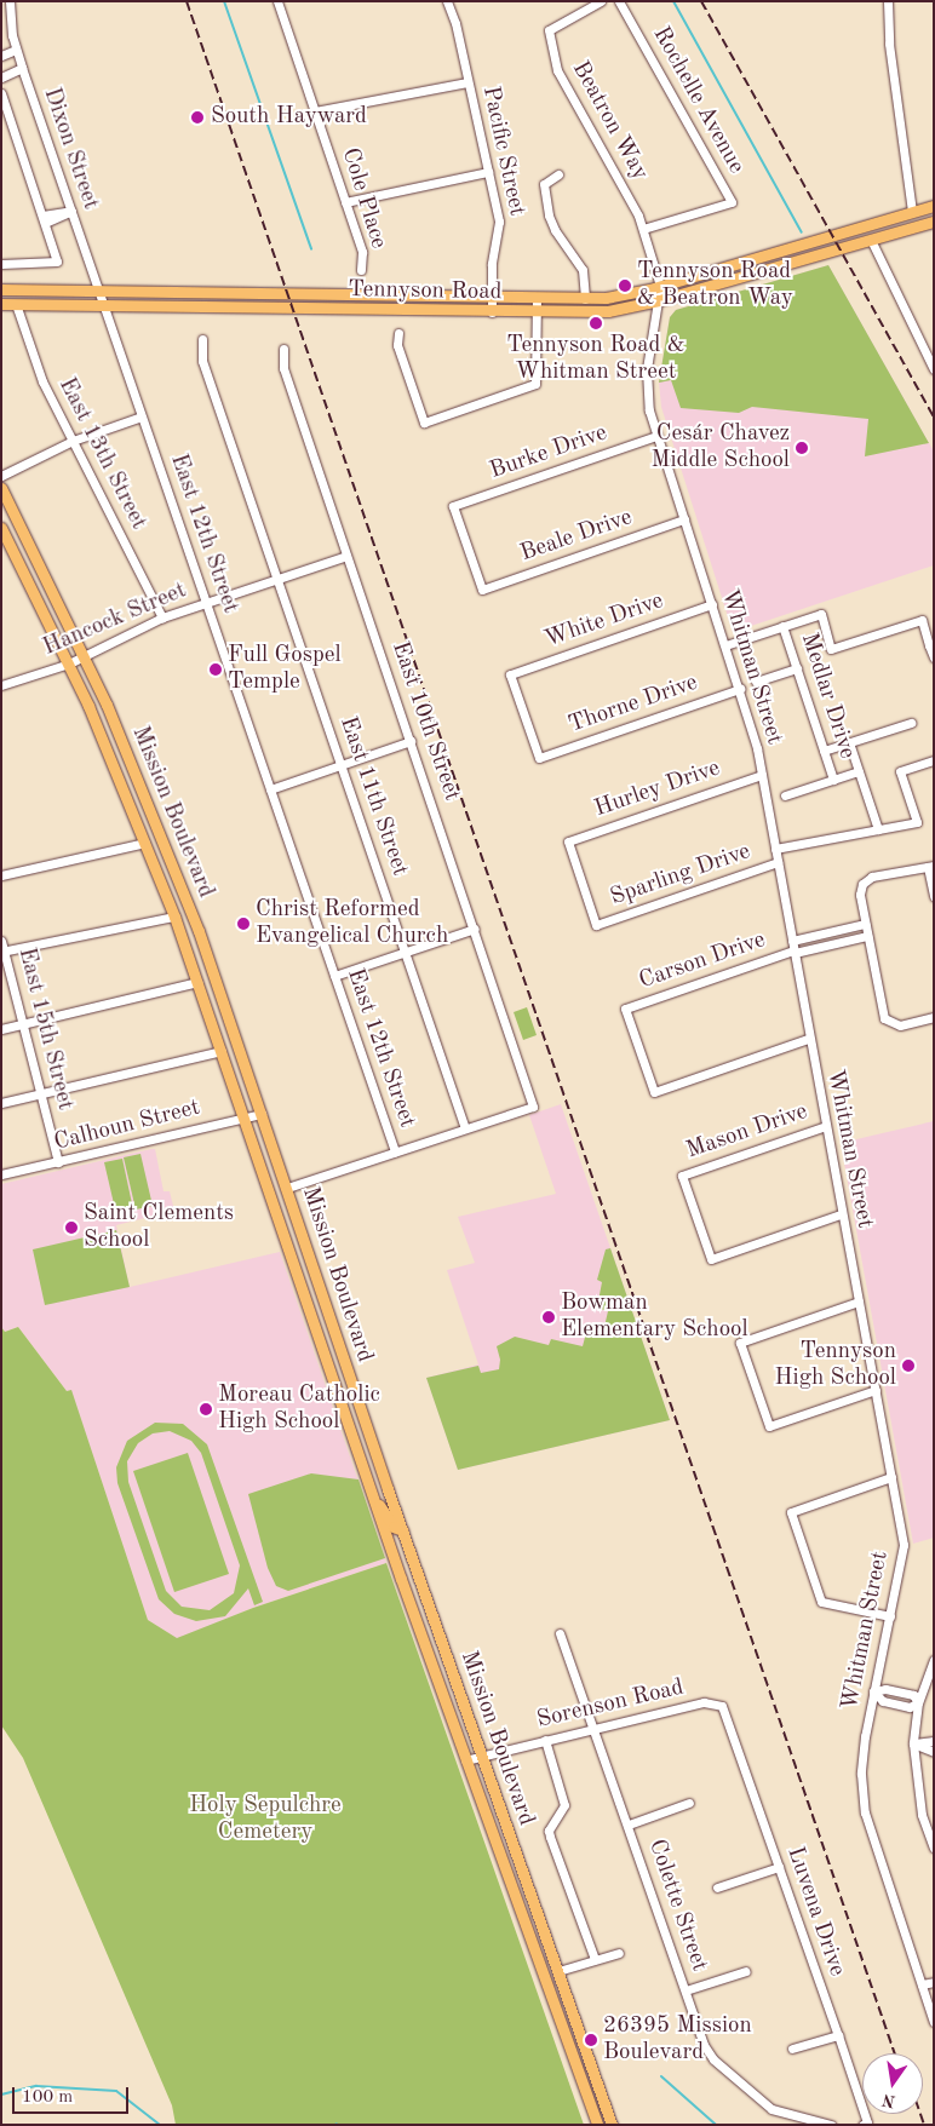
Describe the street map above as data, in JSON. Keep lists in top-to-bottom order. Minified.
{"streets":{"main road":["Tennyson Road","Mission Boulevard"],"street":["Rochelle Avenue","Beatron Way","Dixon Street","Pacific Street","Cole Place","Burke Drive","East 13th Street","East 12th Street","Beale Drive","Hancock Street","White Drive","Whitman Street","Medlar Drive","Thorne Drive","East 10th Street","Hurley Drive","East 11th Street","Sparling Drive","Carson Drive","East 15th Street","Calhoun Street","Mason Drive","Sorenson Road","Colette Street","Luvena Drive"]},"crossings":[["Rochelle Avenue","Beatron Way"],["Beatron Way","Tennyson Road"],["Beatron Way","Whitman Street"],["Dixon Street","Tennyson Road"],["Dixon Street","East 12th Street"],["Pacific Street","Tennyson Road"],["Tennyson Road","East 13th Street"],["Tennyson Road","East 12th Street"],["Tennyson Road","Whitman Street"],["Burke Drive","Beale Drive"],["Burke Drive","Whitman Street"],["East 13th Street","Hancock Street"],["East 12th Street","Hancock Street"],["Beale Drive","Whitman Street"],["Hancock Street","East 10th Street"],["Hancock Street","East 11th Street"],["Hancock Street","Mission Boulevard"],["White Drive","Whitman Street"],["White Drive","Thorne Drive"],["Whitman Street","Thorne Drive"],["Whitman Street","Hurley Drive"],["Whitman Street","Sparling Drive"],["Whitman Street","Carson Drive"],["Whitman Street","Mason Drive"],["East 10th Street","East 11th Street"],["Hurley Drive","Sparling Drive"],["Mission Boulevard","Calhoun Street"],["Mission Boulevard","Sorenson Road"],["East 15th Street","Calhoun Street"],["Sorenson Road","Colette Street"],["Sorenson Road","Luvena Drive"]],"parks":["Holy Sepulchre Cemetery"],"places":["South Hayward","Tennyson Road & Beatron Way","Tennyson Road & Whitman Street","Cesár Chavez Middle School","Full Gospel Temple","Christ Reformed Evangelical Church","Saint Clements School","Bowman Elementary School","Tennyson High School","Moreau Catholic High School","26395 Mission Boulevard"],"scale_bar":"100 m","north":"bottom"}
